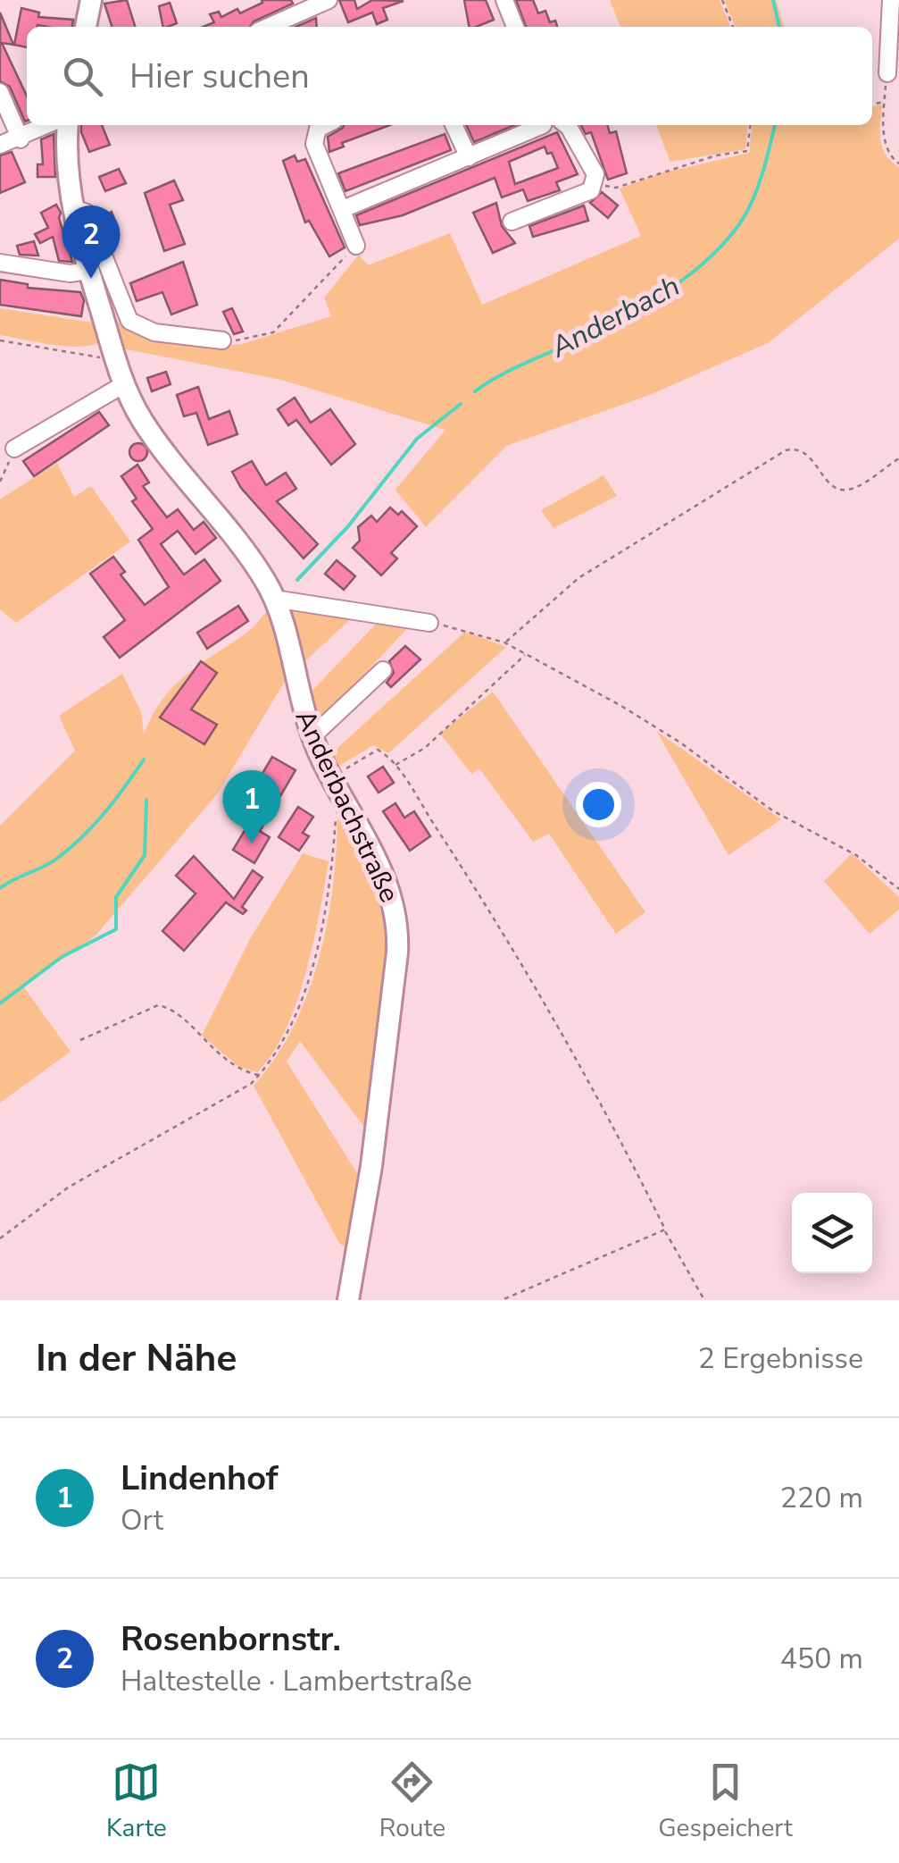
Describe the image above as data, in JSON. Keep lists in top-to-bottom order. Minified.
{"streets":{"main road":["Anderbachstraße"]},"water":["Anderbach"],"page":{"search":"Hier suchen","pins":["2","1"],"heading":["In der Nähe","2 Ergebnisse"],"list":[{"mark":"1","name":"Lindenhof","note":"Ort","value":"220 m"},{"mark":"2","name":"Rosenbornstr.","note":"Haltestelle · Lambertstraße","value":"450 m"}],"nav":["Karte","Route","Gespeichert"]}}
